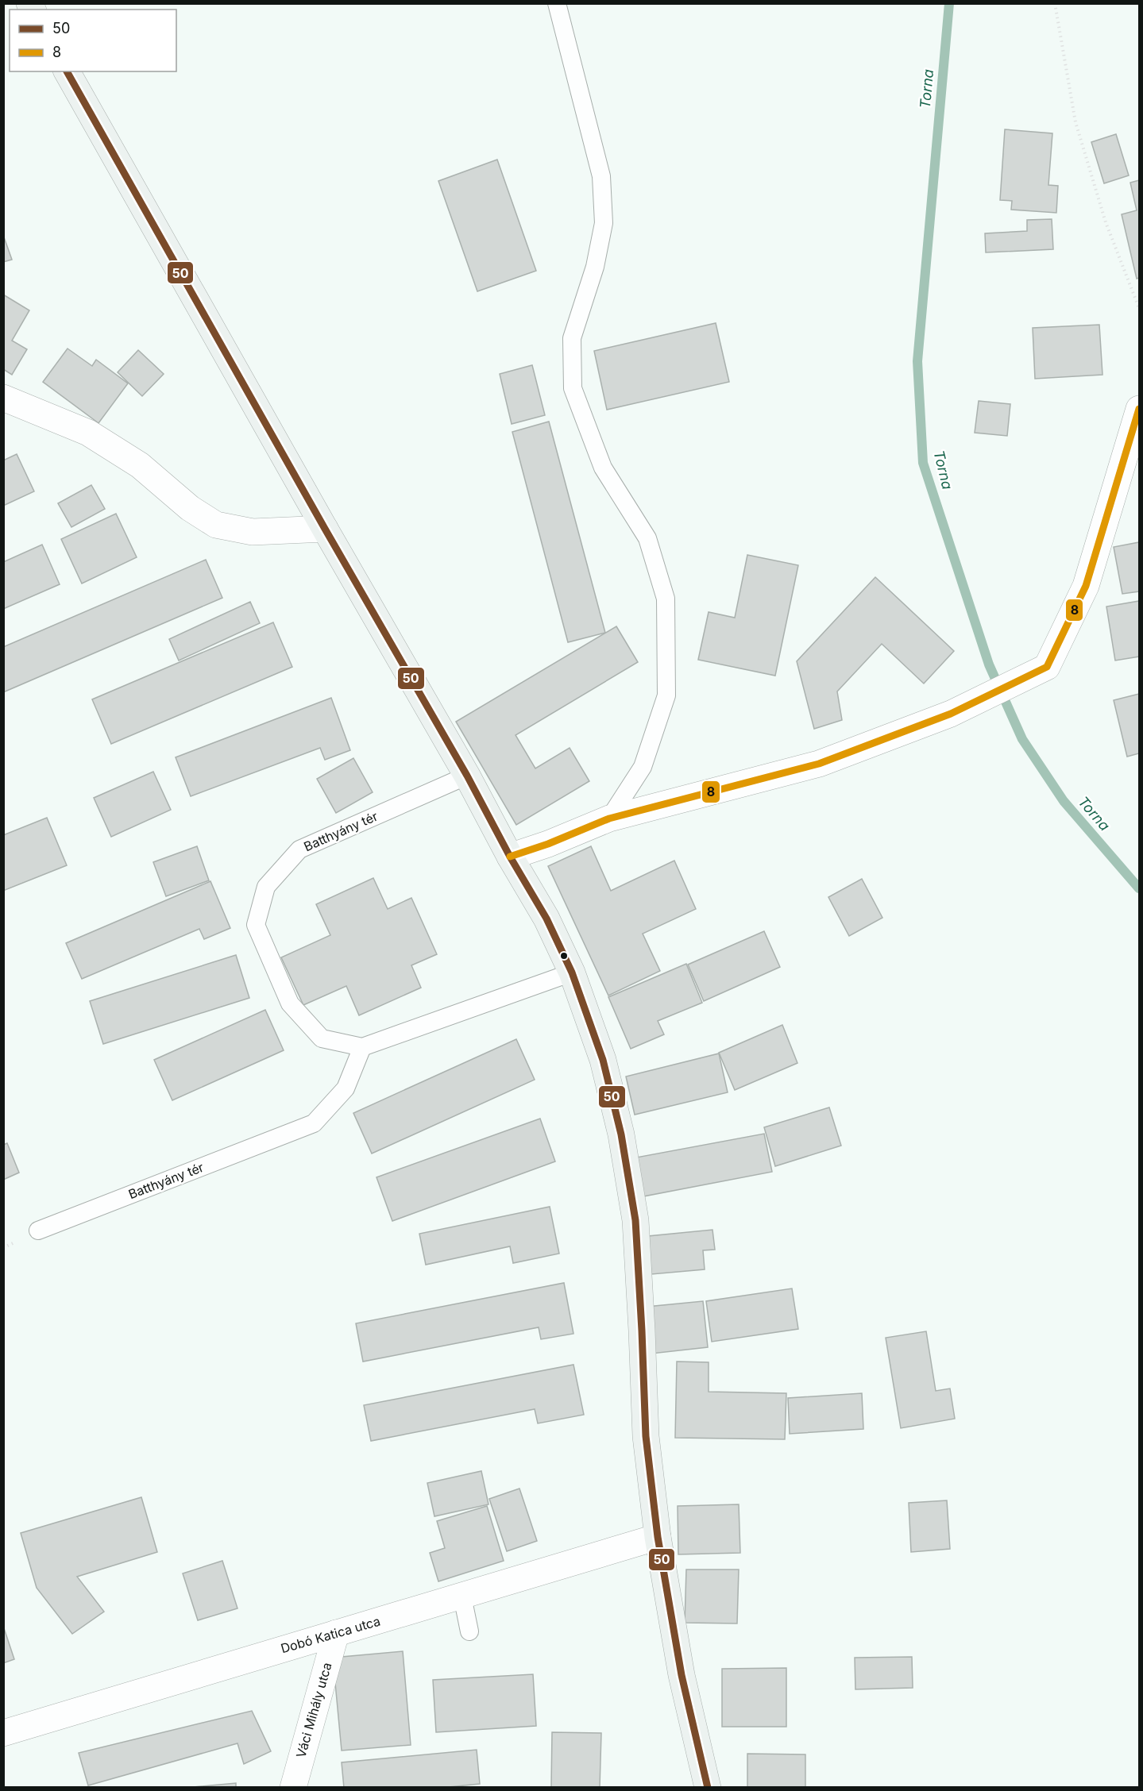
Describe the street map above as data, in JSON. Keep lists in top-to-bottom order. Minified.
{"streets":{"street":["Dobó Katica utca","Váci Mihály utca"],"lane":["Batthyány tér"]},"crossings":[["Dobó Katica utca","Váci Mihály utca"]],"water":["Torna"],"lines":["transit line 50","transit line 8"],"legend":["50","8"]}
